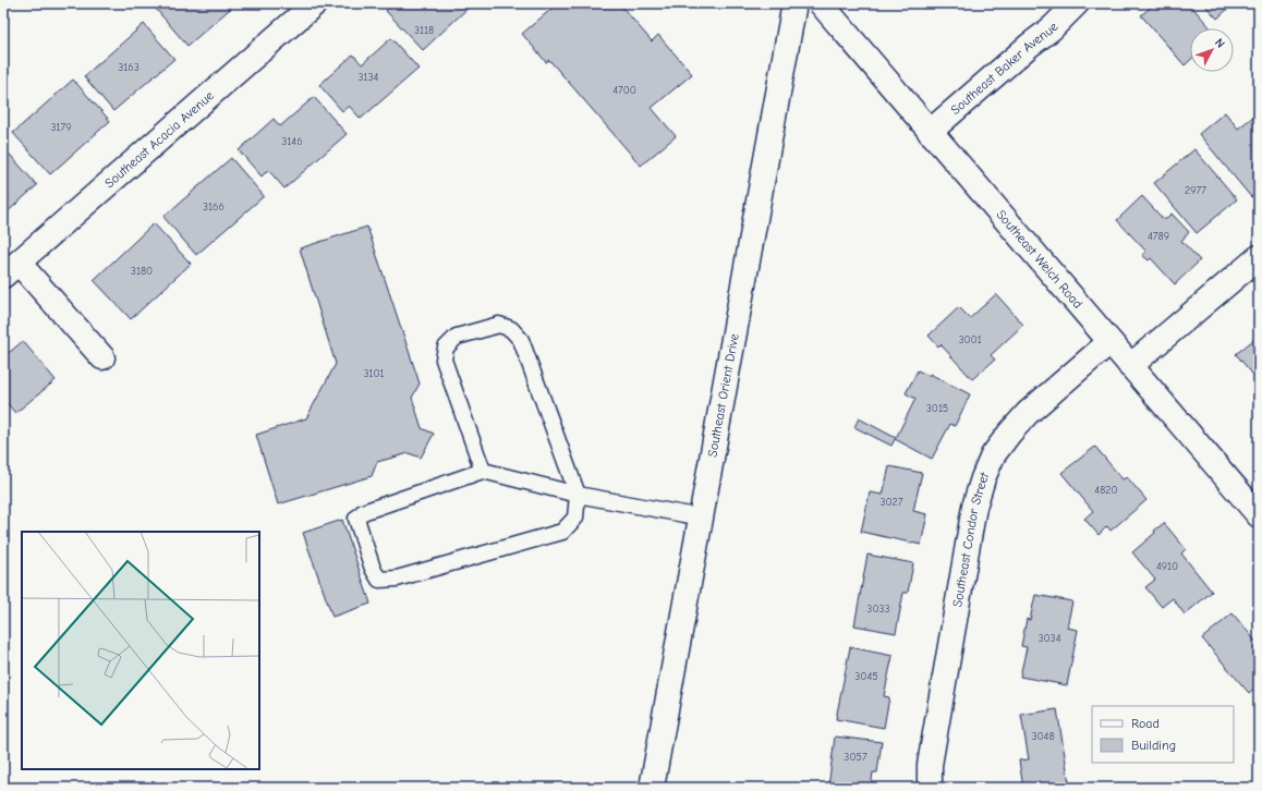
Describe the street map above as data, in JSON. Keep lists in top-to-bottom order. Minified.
{"streets":{"street":["Southeast Baker Avenue","Southeast Acacia Avenue","Southeast Welch Road","Southeast Orient Drive","Southeast Condor Street"]},"crossings":[["Southeast Baker Avenue","Southeast Welch Road"],["Southeast Welch Road","Southeast Condor Street"]],"house_numbers":["3118","3163","3134","4700","3179","3146","2977","3166","4789","3180","3001","3101","3015","4820","3027","4910","3033","3034","3045","3048","3057"],"legend":["Road","Building"],"north":"top right"}
